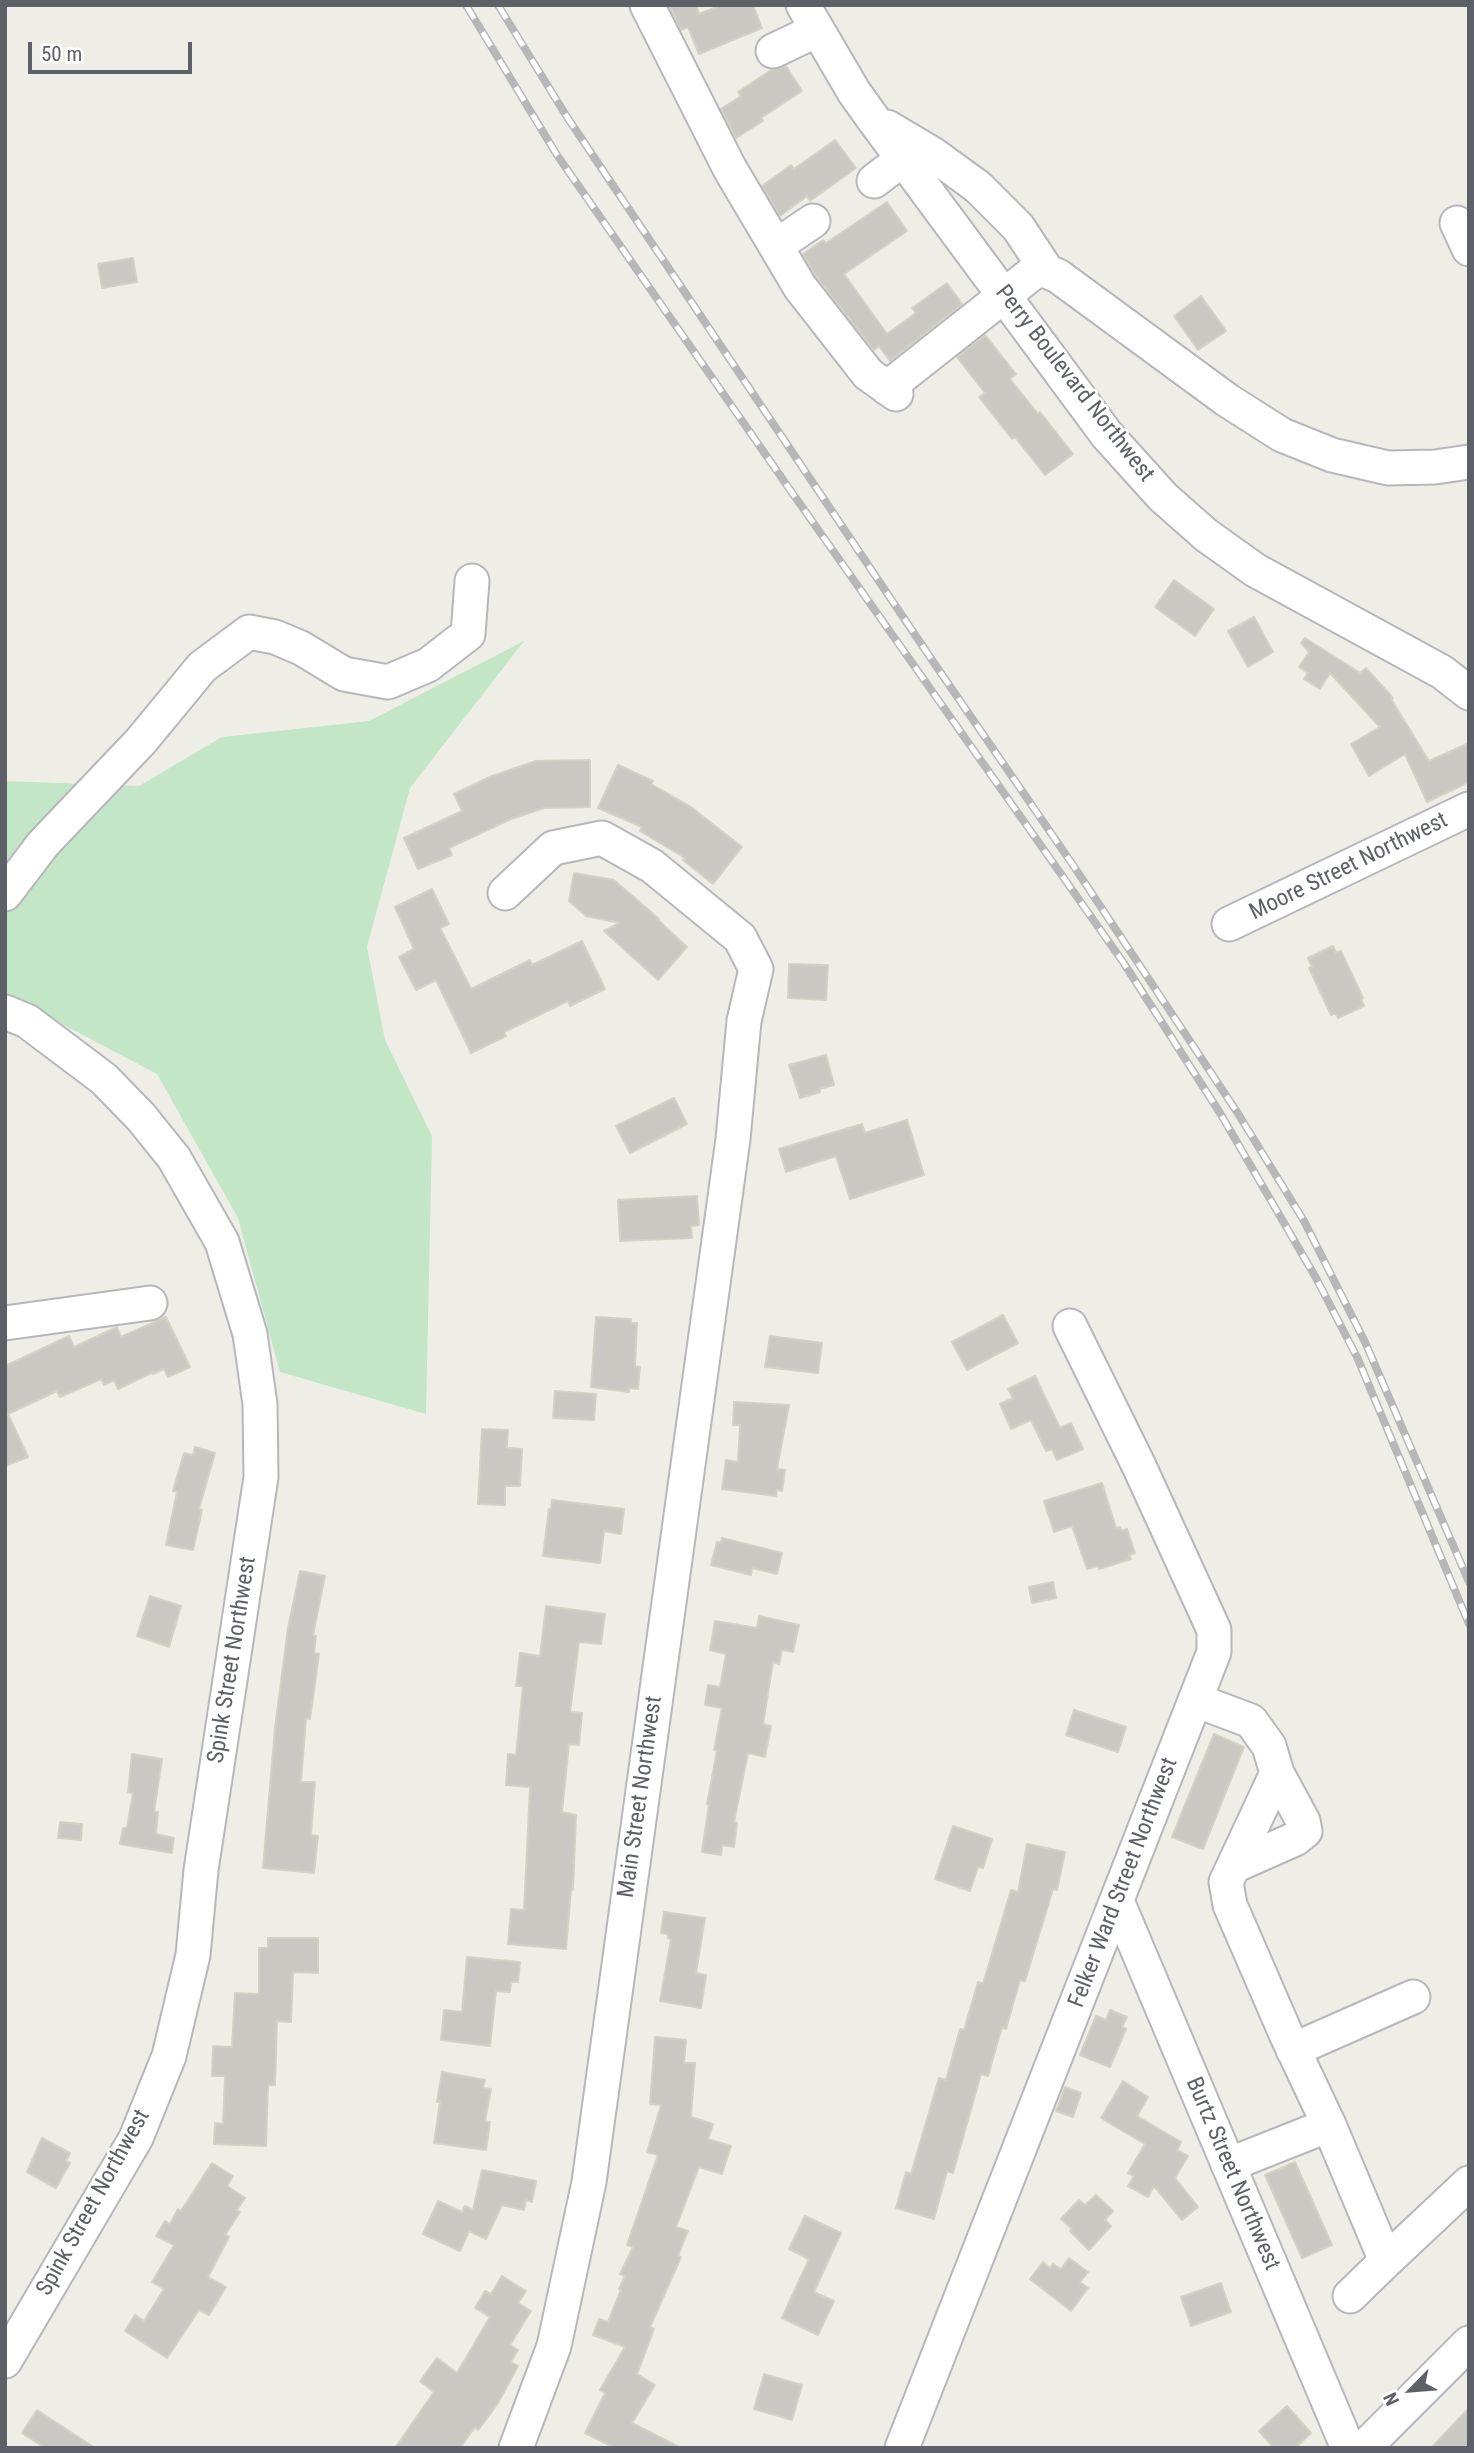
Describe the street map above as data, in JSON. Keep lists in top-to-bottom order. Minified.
{"streets":{"street":["Perry Boulevard Northwest","Moore Street Northwest","Spink Street Northwest","Main Street Northwest","Felker Ward Street Northwest","Burtz Street Northwest"]},"crossings":[["Felker Ward Street Northwest","Burtz Street Northwest"]],"scale_bar":"50 m","north":"bottom left"}
